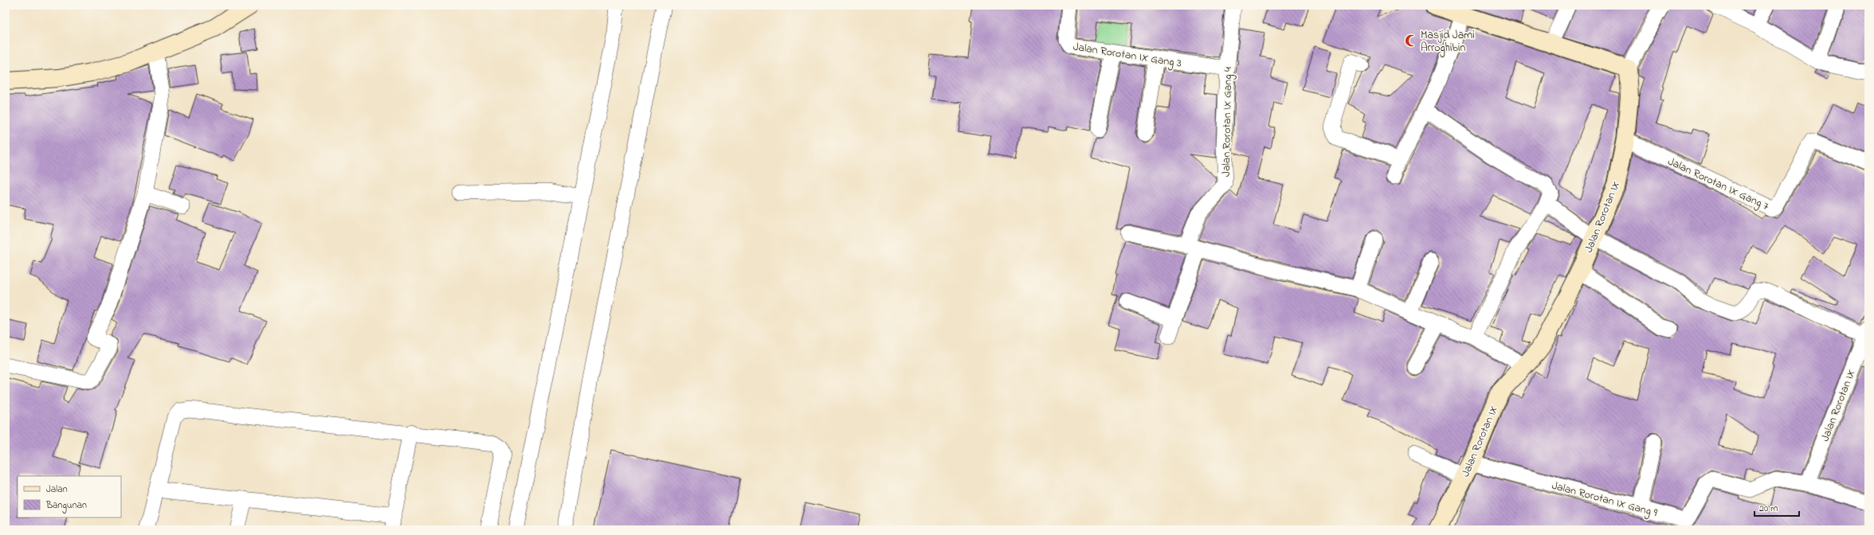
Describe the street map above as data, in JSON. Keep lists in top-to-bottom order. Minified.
{"streets":{"street":["Jalan Rorotan IX Gang 3","Jalan Rorotan IX Gang 4","Jalan Rorotan IX Gang 7","Jalan Rorotan IX","Jalan Rorotan IX Gang 9"]},"crossings":[["Jalan Rorotan IX Gang 3","Jalan Rorotan IX Gang 4"],["Jalan Rorotan IX Gang 7","Jalan Rorotan IX"],["Jalan Rorotan IX","Jalan Rorotan IX Gang 9"]],"places":{"mosque":["Masjid Jami Arroghibin"]},"legend":["Jalan","Bangunan"],"scale_bar":"20 m"}
